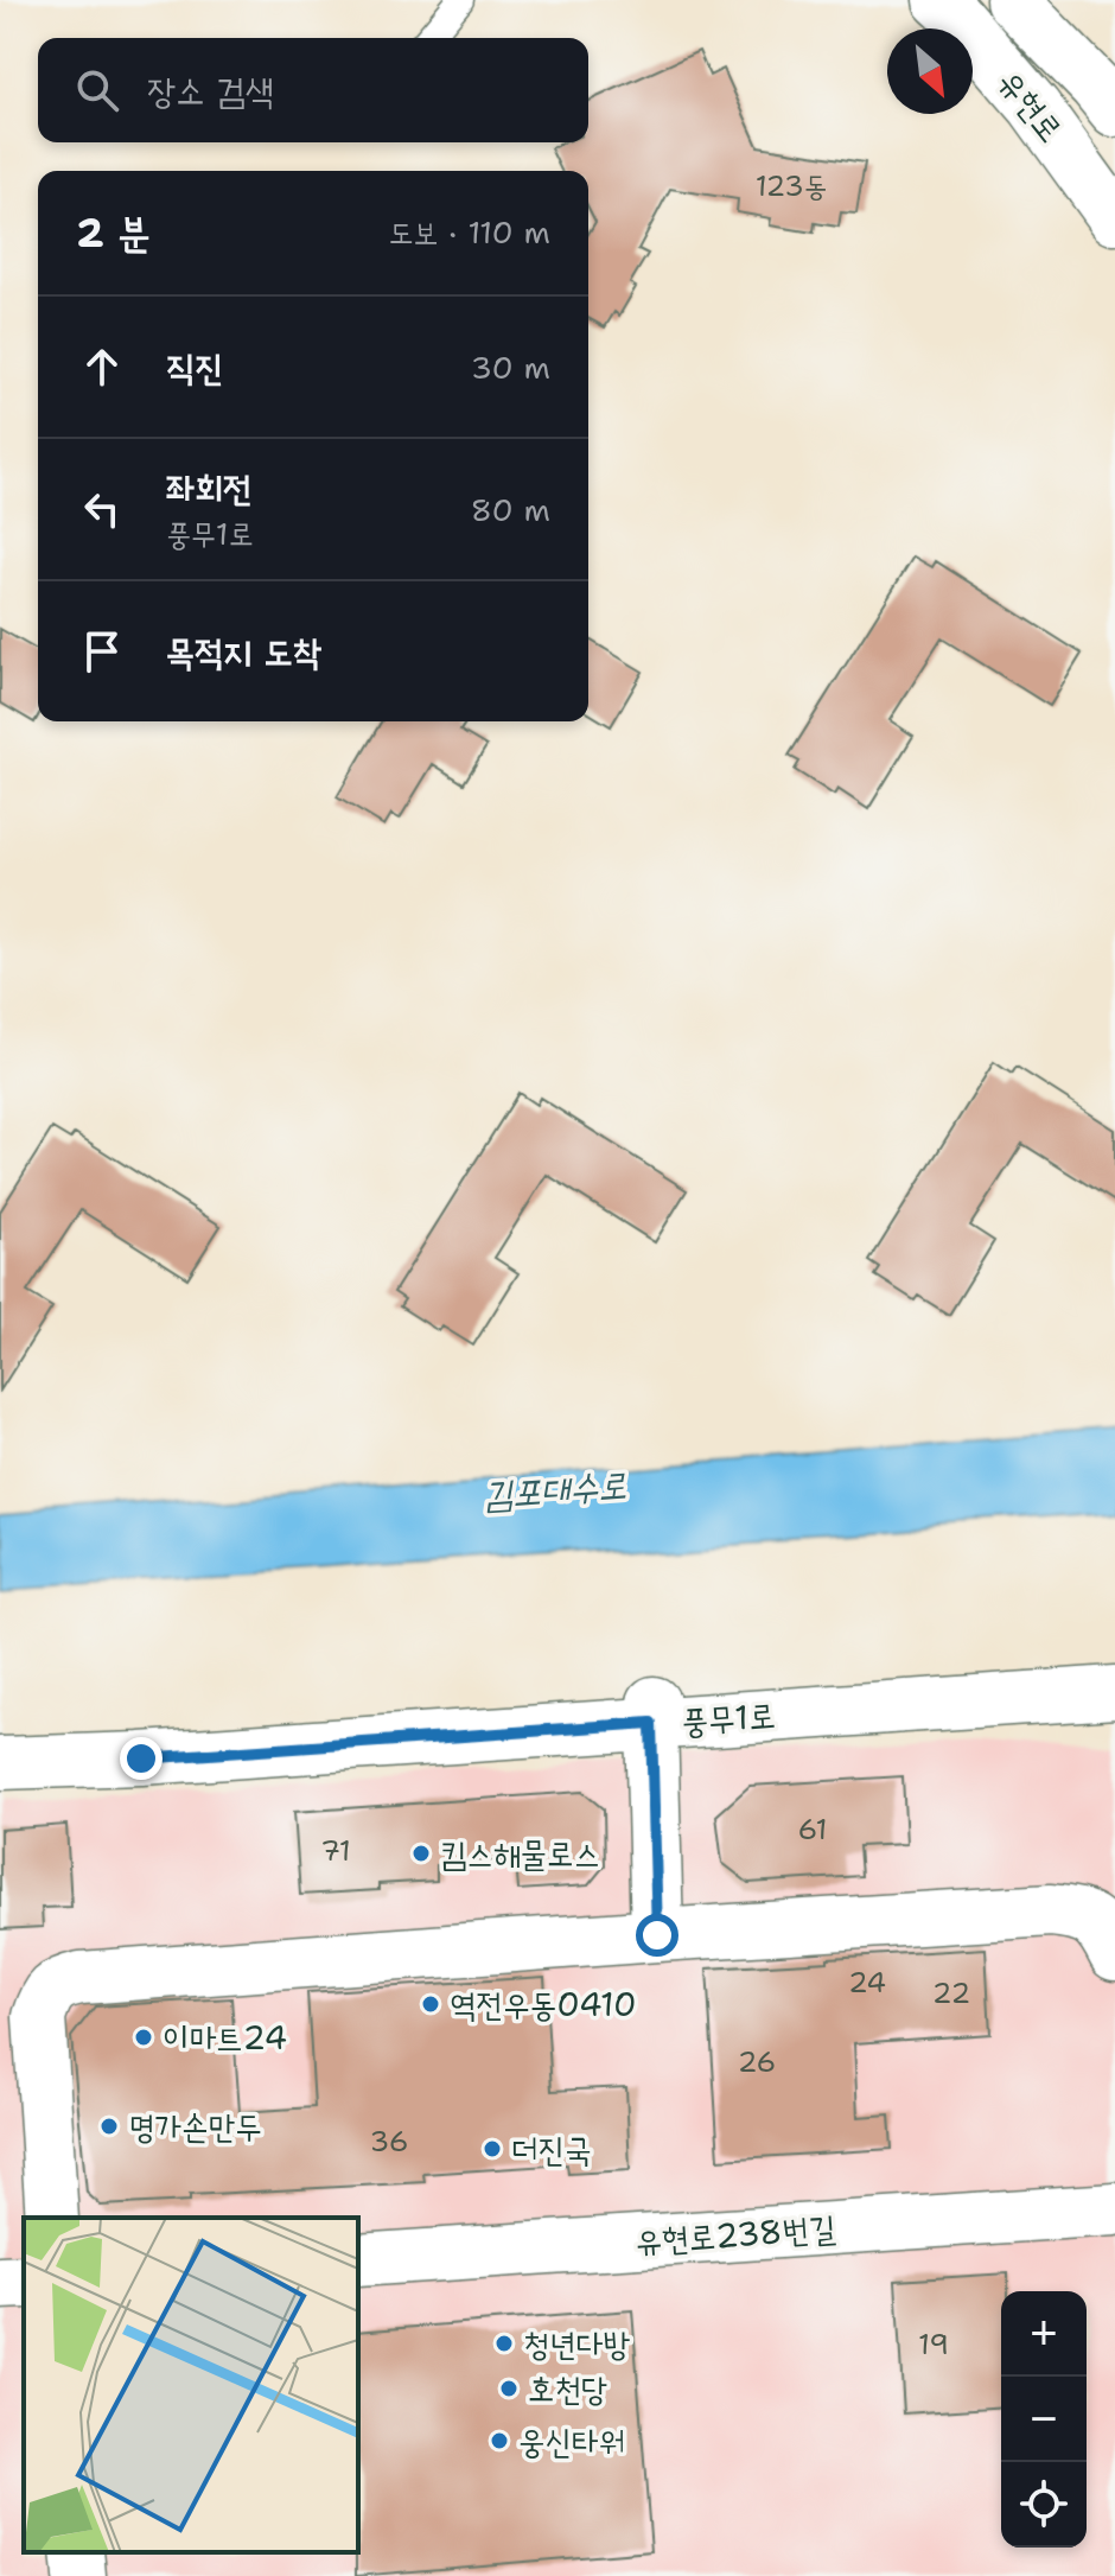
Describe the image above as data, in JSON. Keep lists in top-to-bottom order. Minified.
{"streets":{"street":["유현로","풍무1로","유현로238번길"]},"water":["김포대수로"],"places":["킴스해물로스","역전우동0410","이마트24","명가손만두","더진국","청년다방","호천당","웅신타워"],"house_numbers":["123동","61","71","24","22","26","36","19"],"north":"bottom right","page":{"search":"장소 검색","heading":["2 분","도보 · 110 m"],"list":[["직진","30 m"],["좌회전","풍무1로","80 m"],"목적지 도착"],"map_buttons":["+","−"]}}
